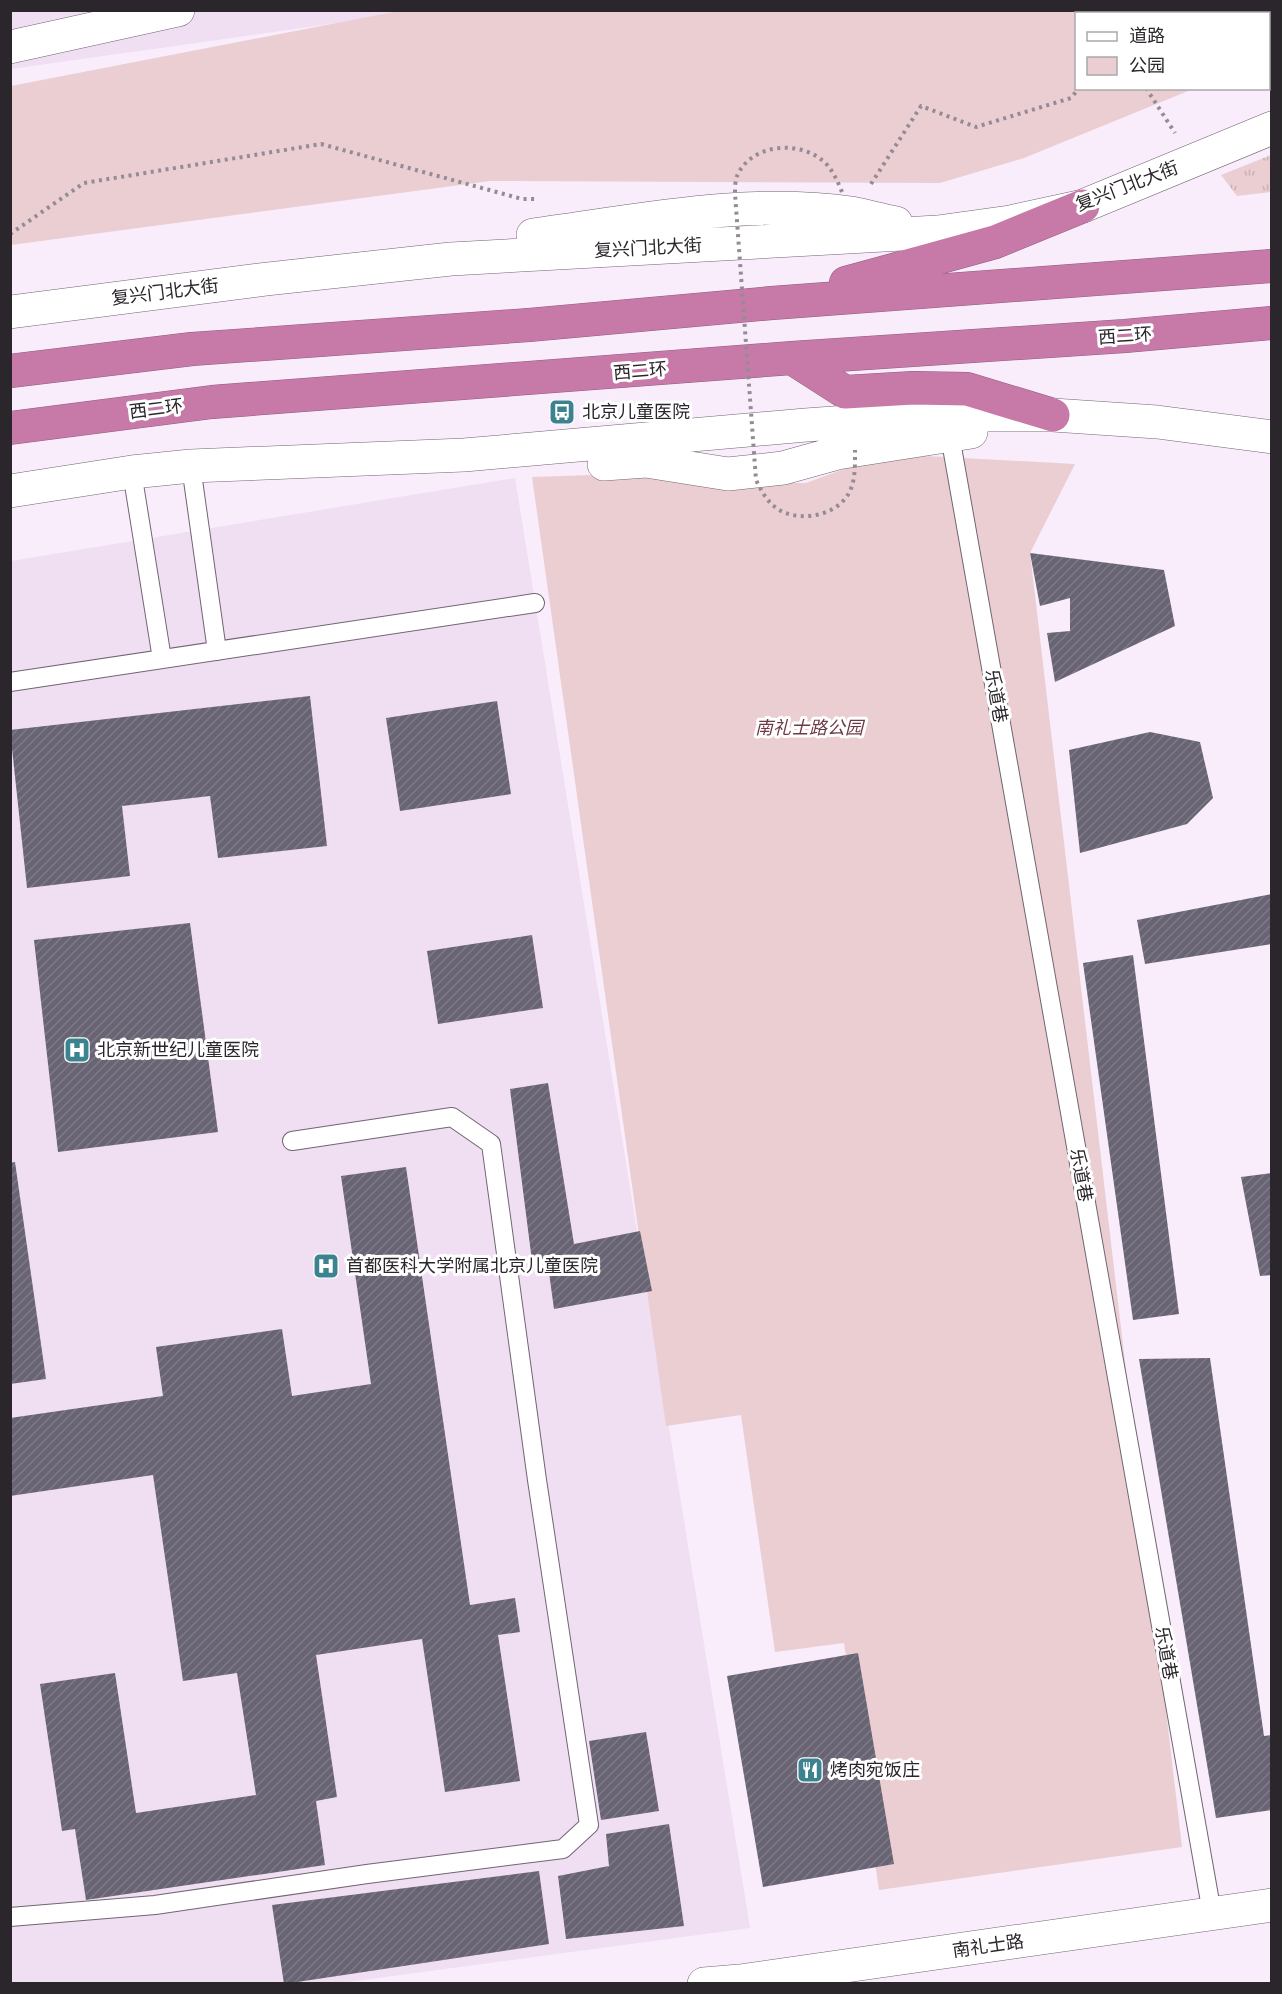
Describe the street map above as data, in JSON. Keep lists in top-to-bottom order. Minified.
{"streets":{"highway":["西二环"],"street":["复兴门北大街","南礼士路"],"lane":["乐道巷"]},"crossings":[["乐道巷","南礼士路"]],"parks":["南礼士路公园"],"places":{"bus stop":["北京儿童医院"],"hospital":["北京新世纪儿童医院","首都医科大学附属北京儿童医院"],"restaurant":["烤肉宛饭庄"]},"legend":["道路","公园"]}
